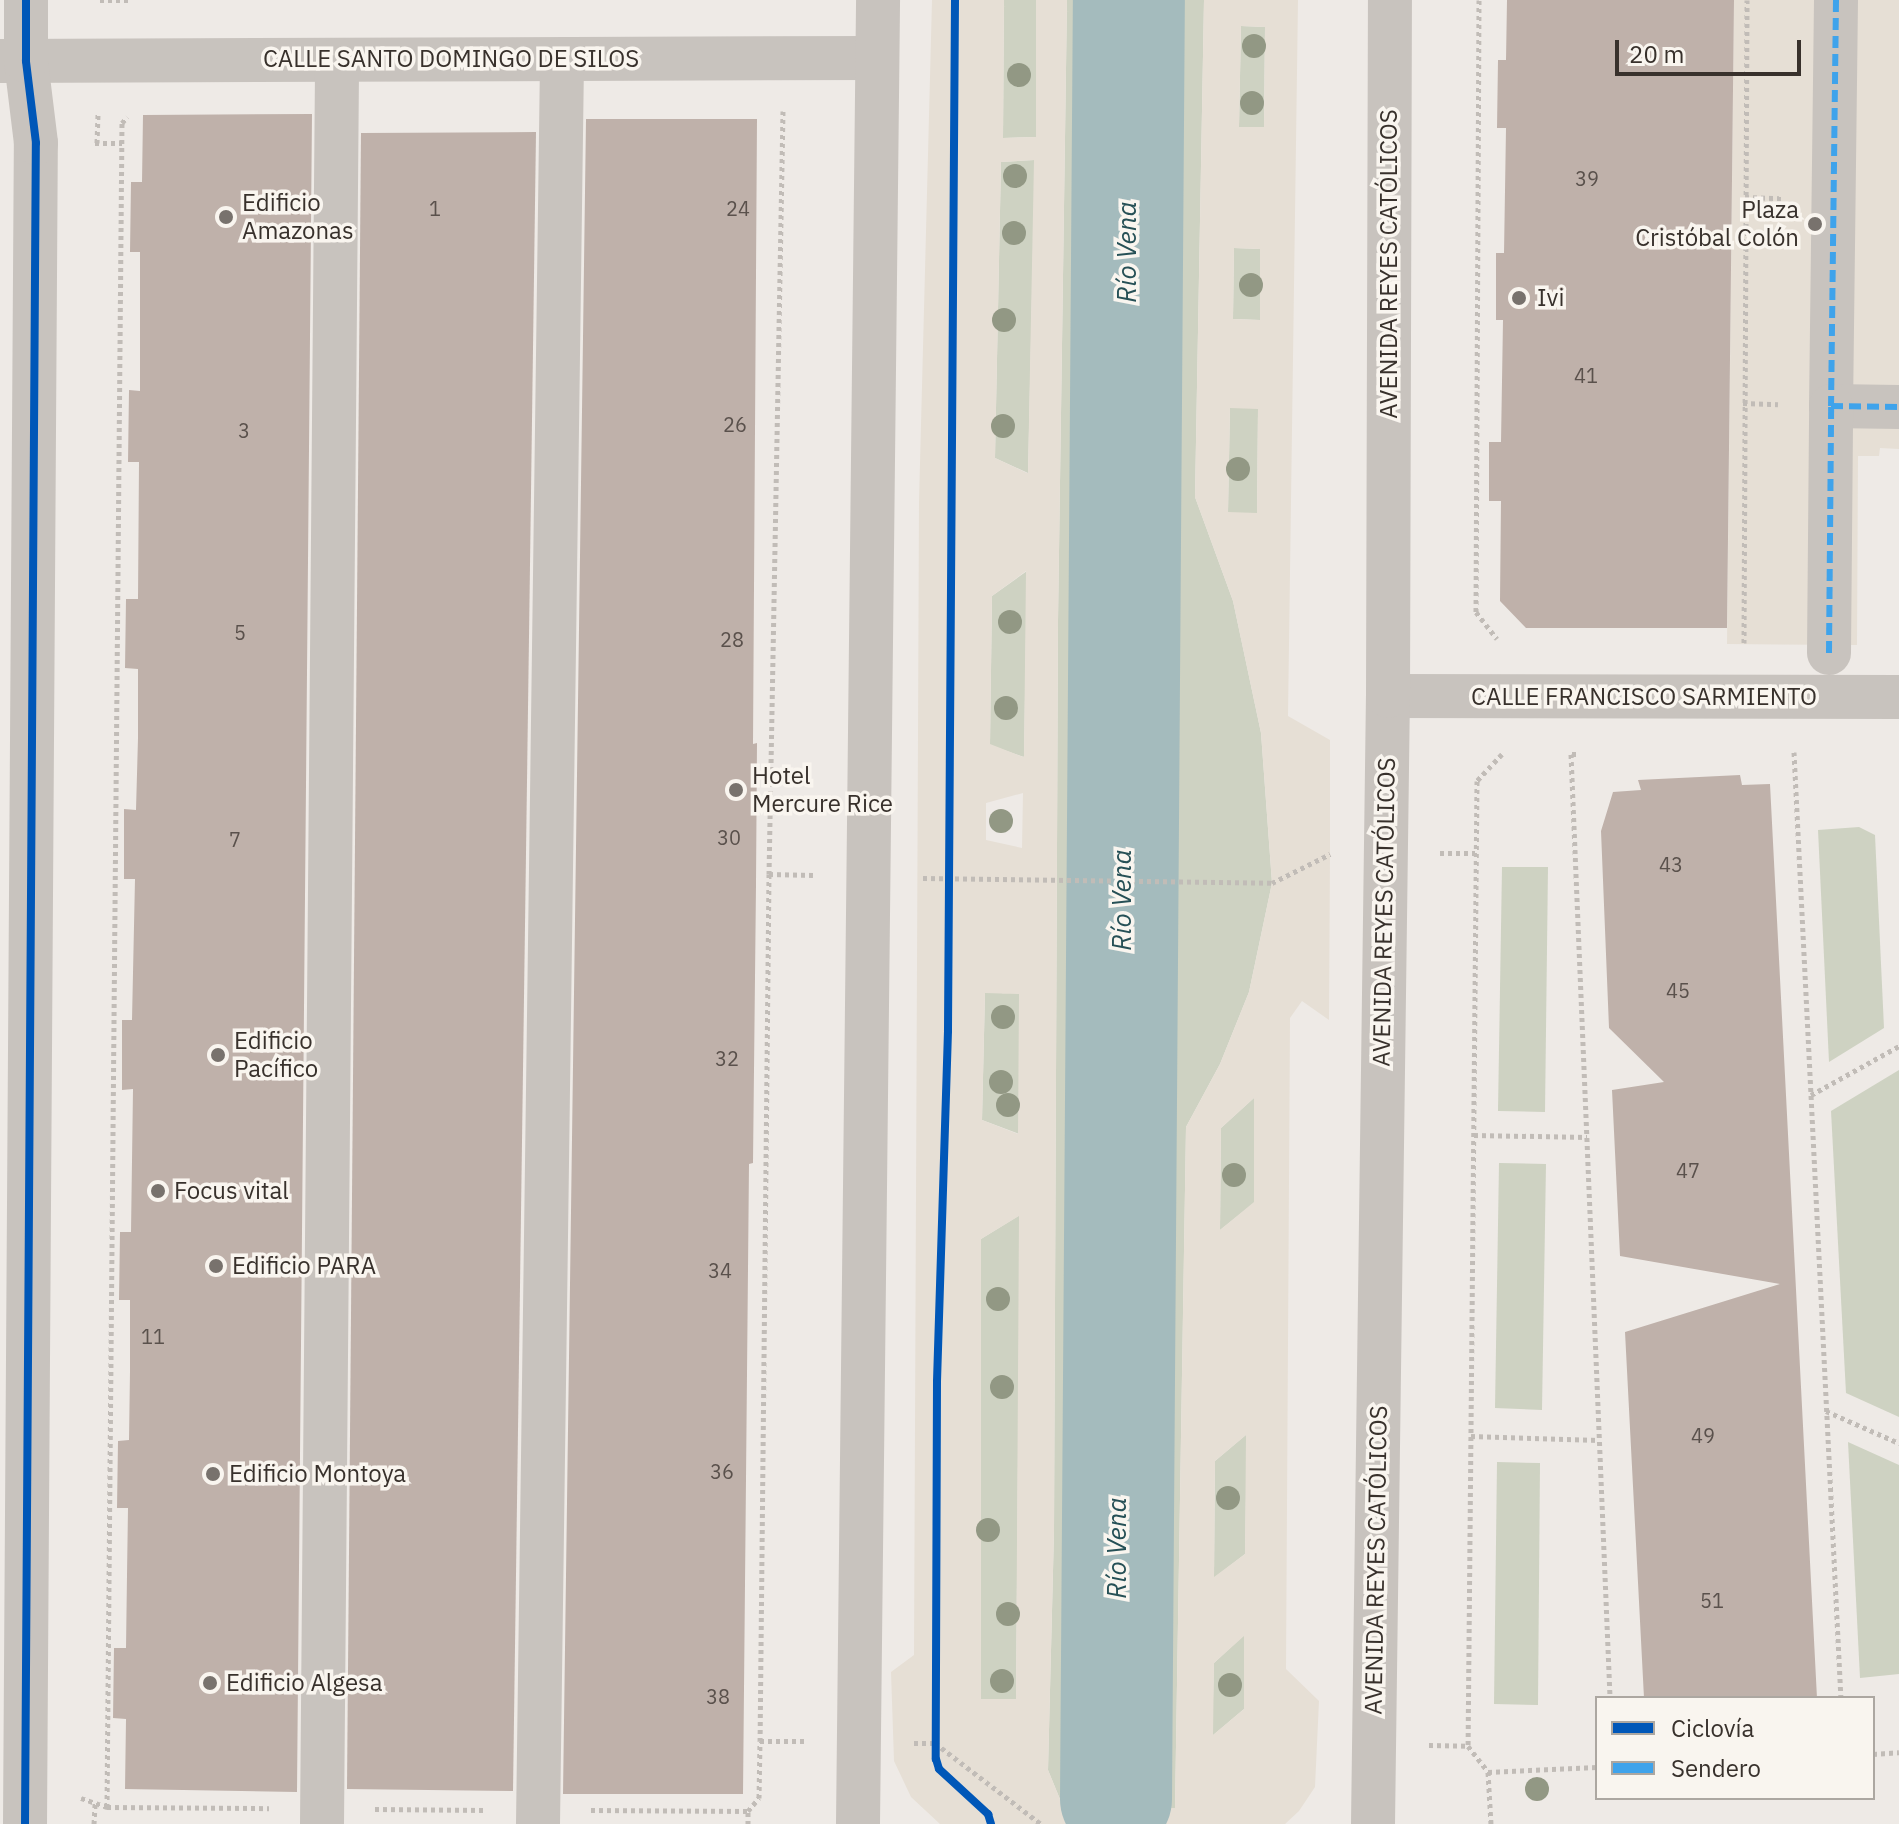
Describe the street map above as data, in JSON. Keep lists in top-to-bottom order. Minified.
{"streets":{"street":["CALLE SANTO DOMINGO DE SILOS","AVENIDA REYES CATÓLICOS","CALLE FRANCISCO SARMIENTO"]},"crossings":[["AVENIDA REYES CATÓLICOS","CALLE FRANCISCO SARMIENTO"]],"water":["Río Vena"],"places":["Edificio Amazonas","Plaza Cristóbal Colón","Ivi","Hotel Mercure Rice","Edificio Pacífico","Focus vital","Edificio PARA","Edificio Montoya","Edificio Algesa"],"house_numbers":["39","1","24","41","26","3","5","28","30","7","43","45","32","47","34","11","49","36","51","38"],"legend":["Ciclovía","Sendero"],"scale_bar":"20 m"}
